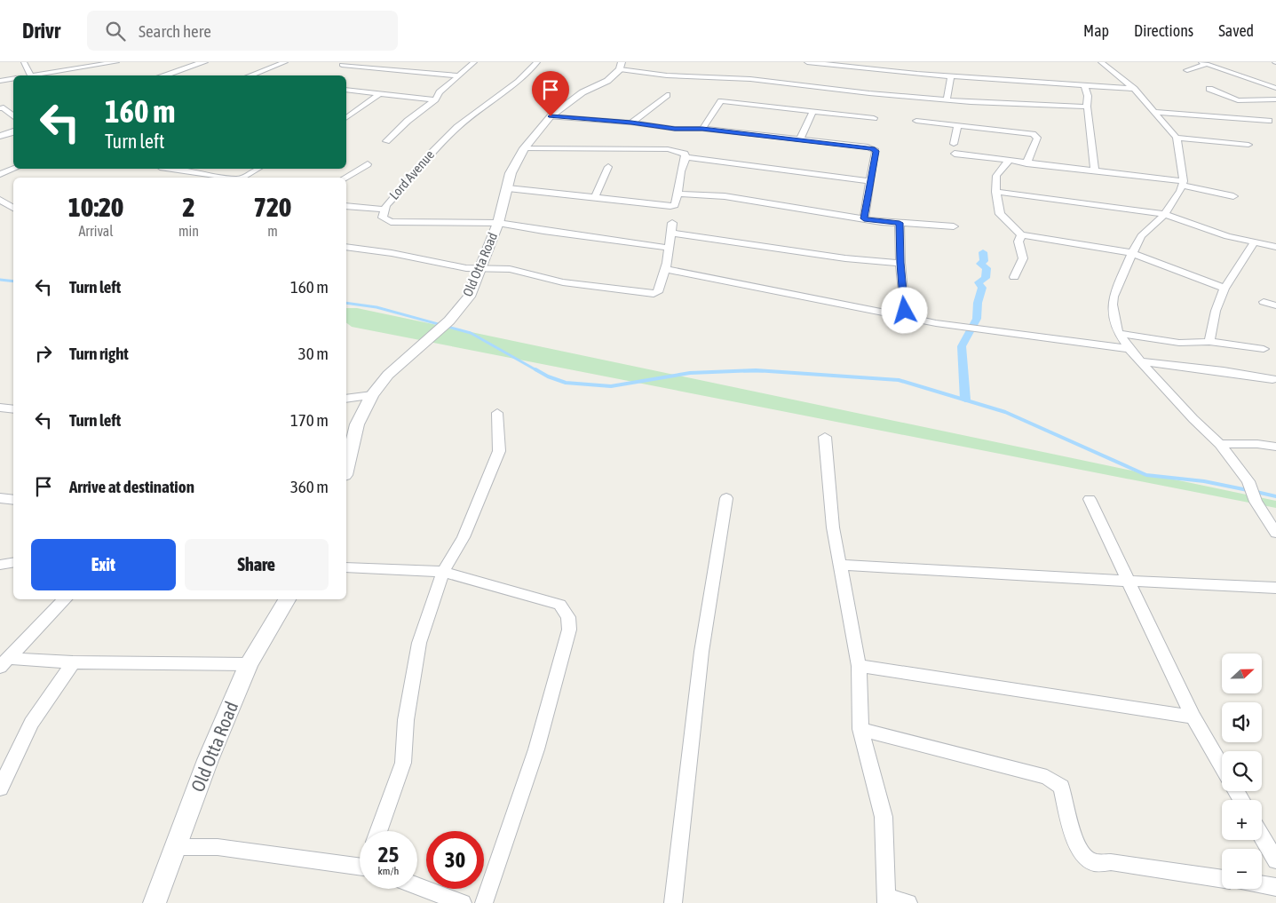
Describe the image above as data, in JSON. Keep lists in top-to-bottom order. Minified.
{"streets":{"street":["Lord Avenue","Old Otta Road"]},"crossings":[["Lord Avenue","Old Otta Road"]],"north":"right","page":{"header":"Drivr","search":"Search here","nav":["Map","Directions","Saved"],"turn":["160 m","Turn left"],"eta":["10:20","Arrival","2","min","720","m"],"list":[{"name":"Turn left","value":"160 m"},{"name":"Turn right","value":"30 m"},{"name":"Turn left","value":"170 m"},{"name":"Arrive at destination","value":"360 m"}],"buttons":["Exit","Share"],"map_buttons":["+","−"],"speed":"25 km/h","limit":"30"}}
